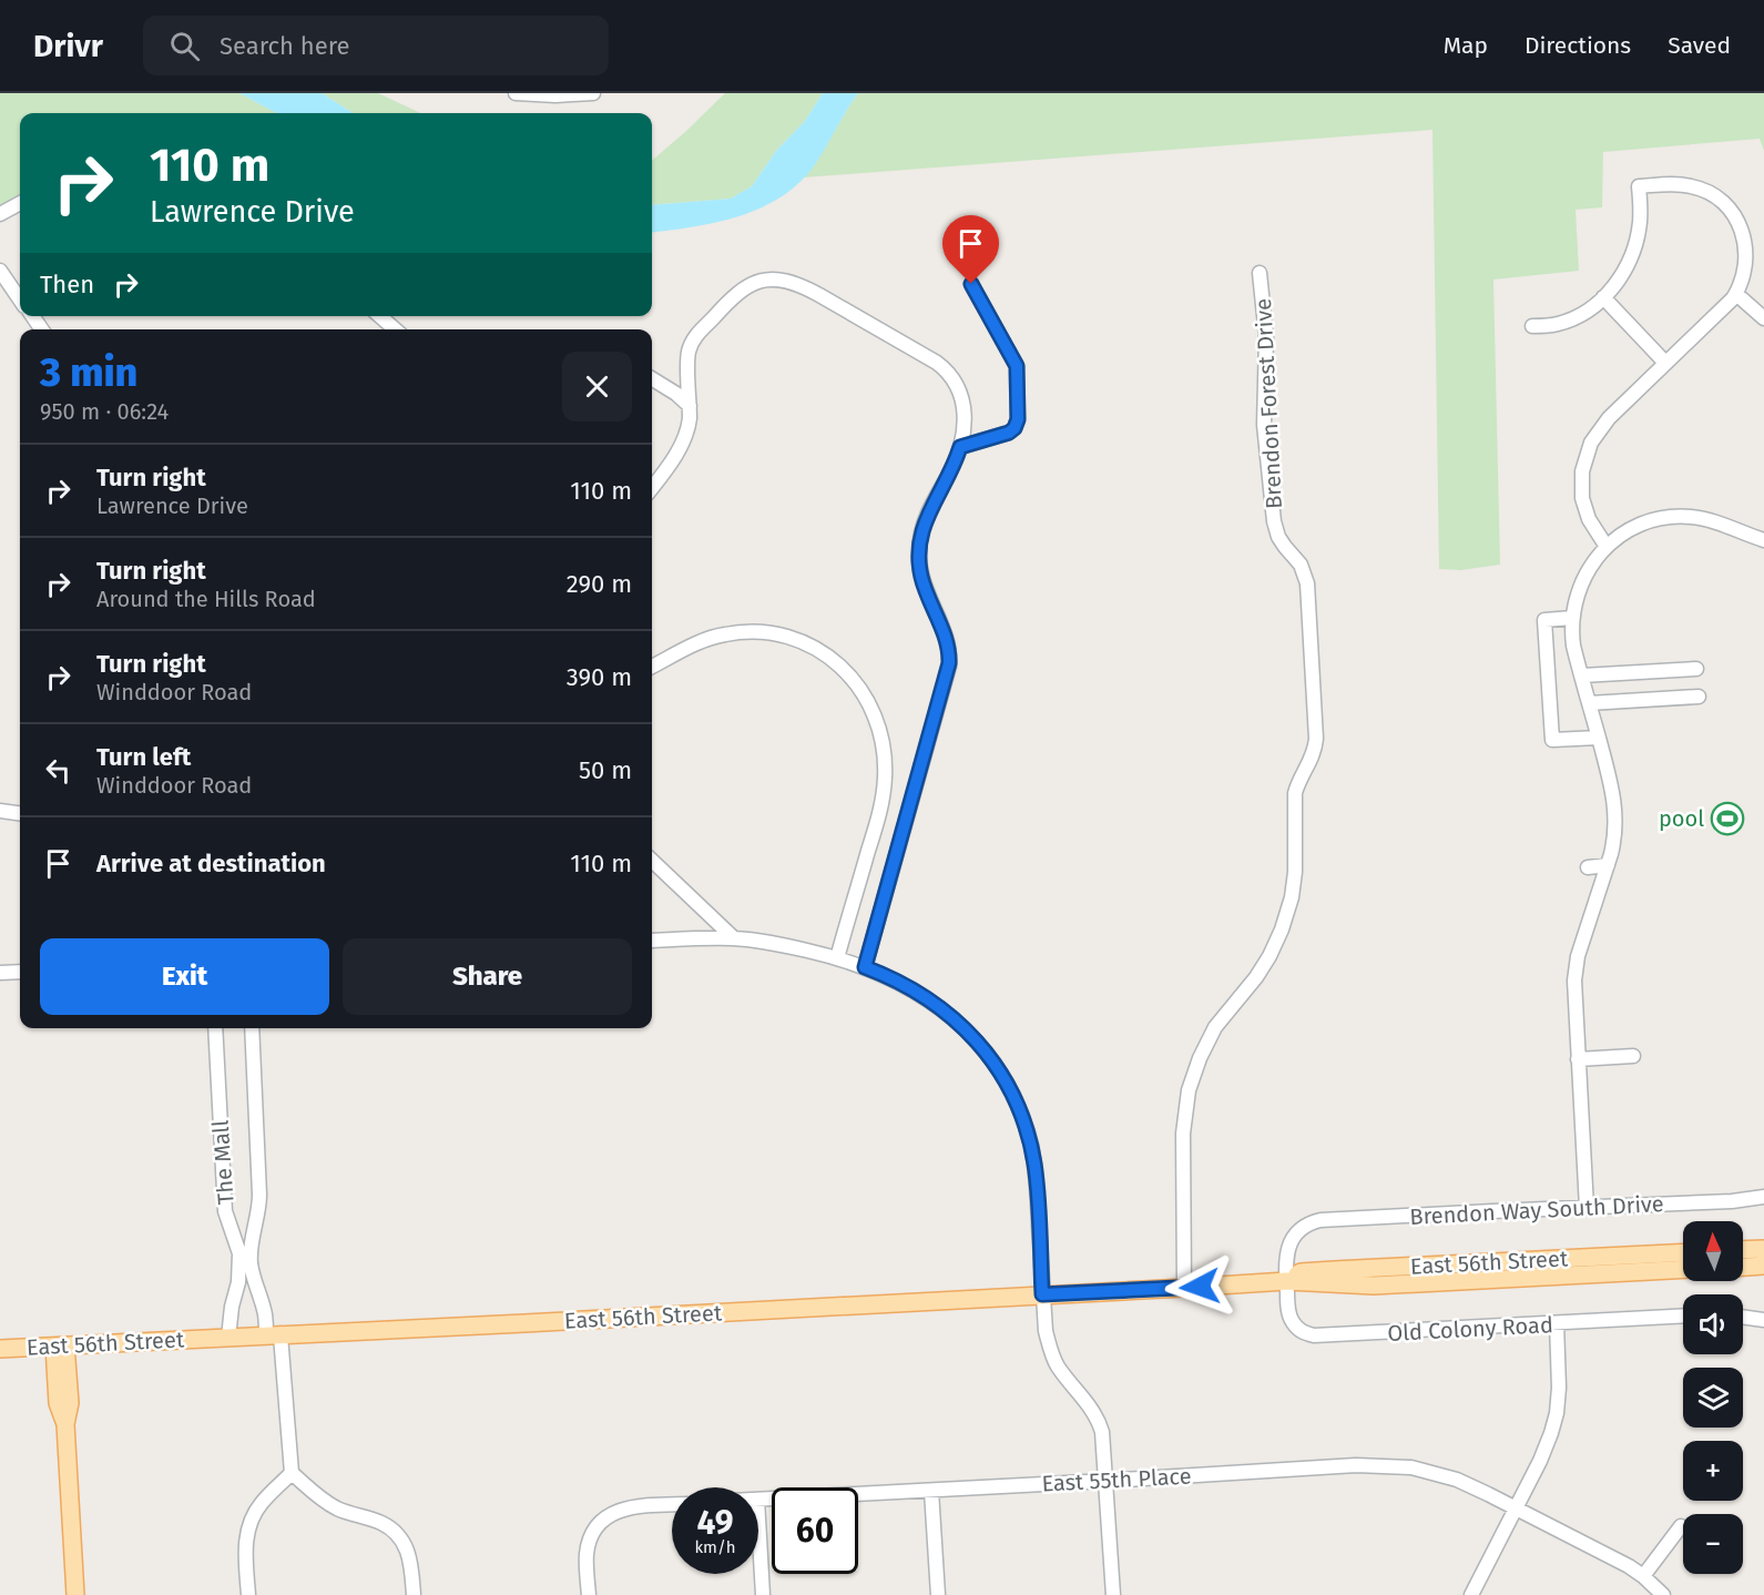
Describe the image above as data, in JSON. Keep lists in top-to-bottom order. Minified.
{"streets":{"main road":["East 56th Street"],"street":["Brendon Forest Drive","The Mall","Brendon Way South Drive","Old Colony Road","East 55th Place"]},"crossings":[["Brendon Forest Drive","East 56th Street"],["The Mall","East 56th Street"],["Brendon Way South Drive","Old Colony Road"],["East 56th Street","Old Colony Road"]],"places":{"sports":["pool"]},"north":"top","page":{"header":"Drivr","search":"Search here","nav":["Map","Directions","Saved"],"turn":["110 m","Lawrence Drive"],"then":"Then","heading":["3 min","950 m · 06:24"],"list":[{"name":"Turn right","note":"Lawrence Drive","value":"110 m"},{"name":"Turn right","note":"Around the Hills Road","value":"290 m"},{"name":"Turn right","note":"Winddoor Road","value":"390 m"},{"name":"Turn left","note":"Winddoor Road","value":"50 m"},{"name":"Arrive at destination","value":"110 m"}],"buttons":["Exit","Share"],"map_buttons":["+","−"],"speed":"49 km/h","limit":"60"}}
